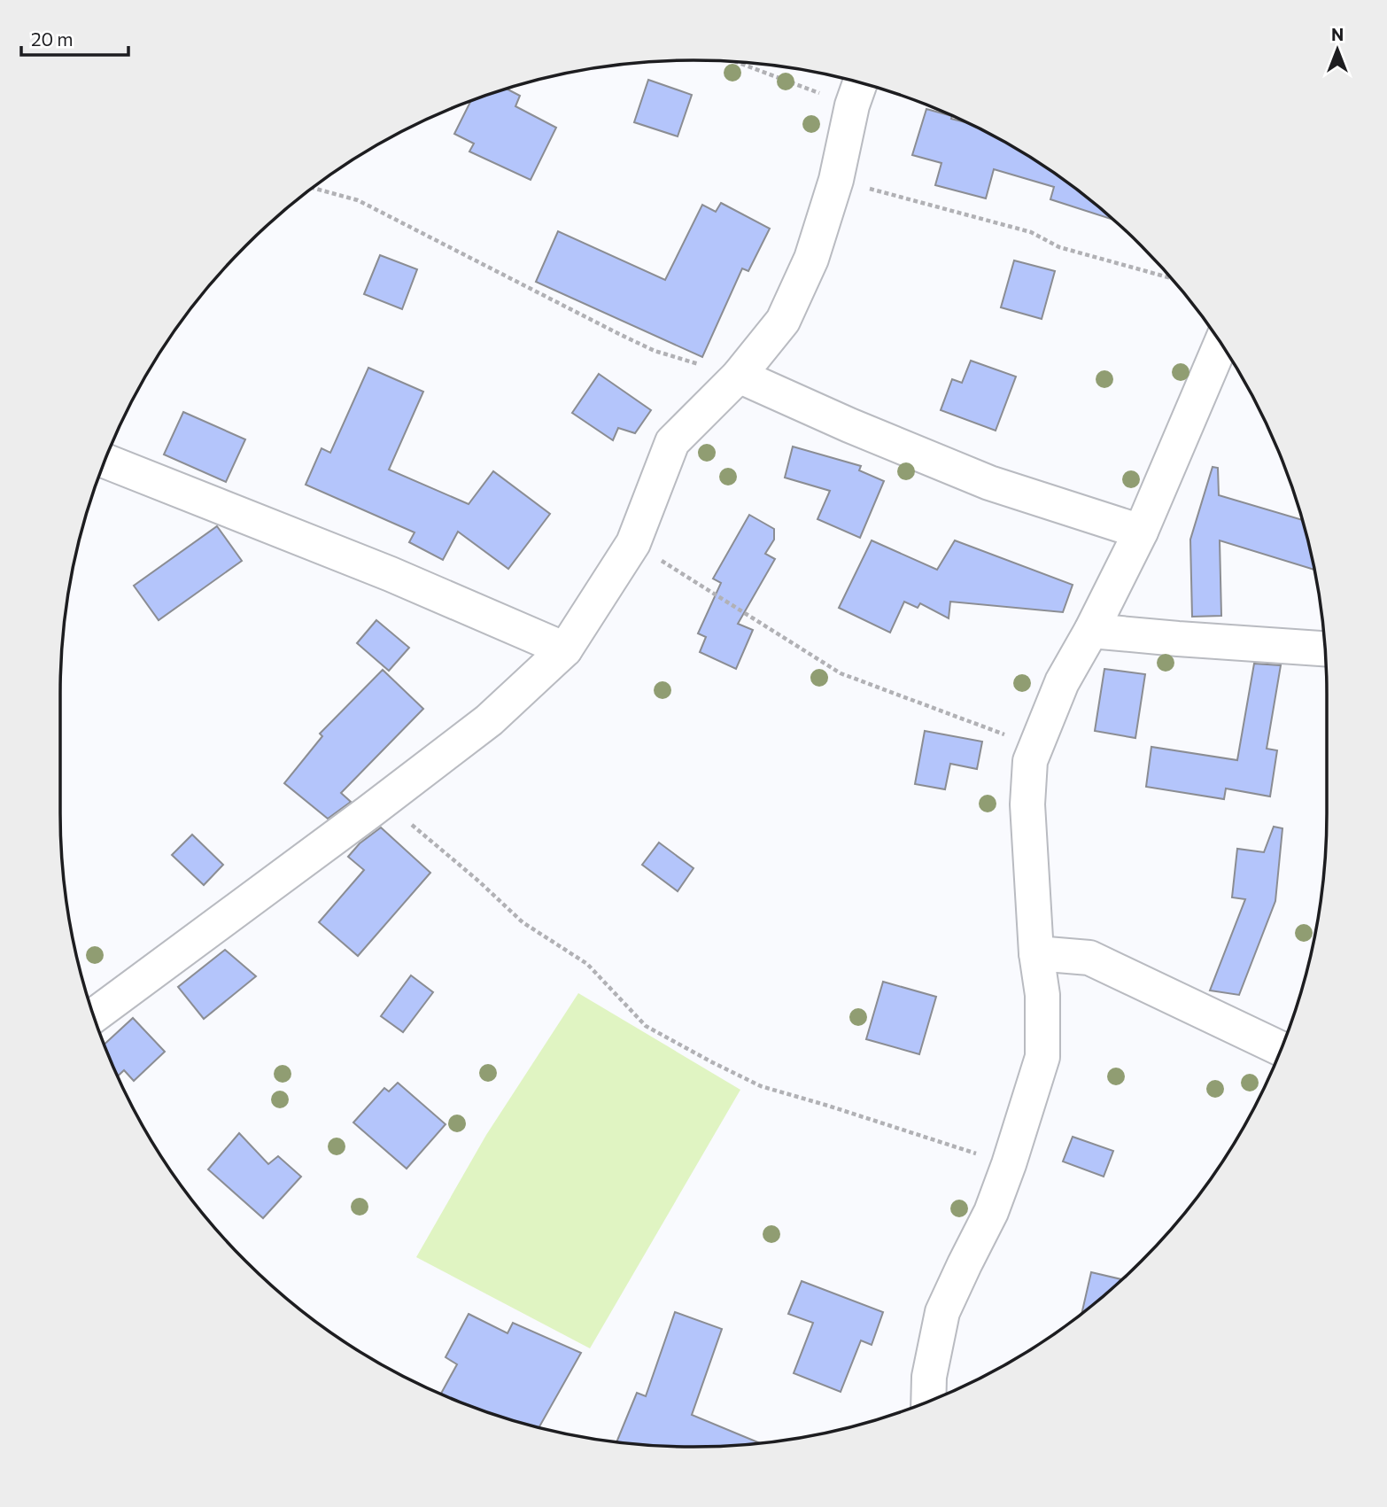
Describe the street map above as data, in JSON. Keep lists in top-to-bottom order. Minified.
{"scale_bar":"20 m","north":"top"}
